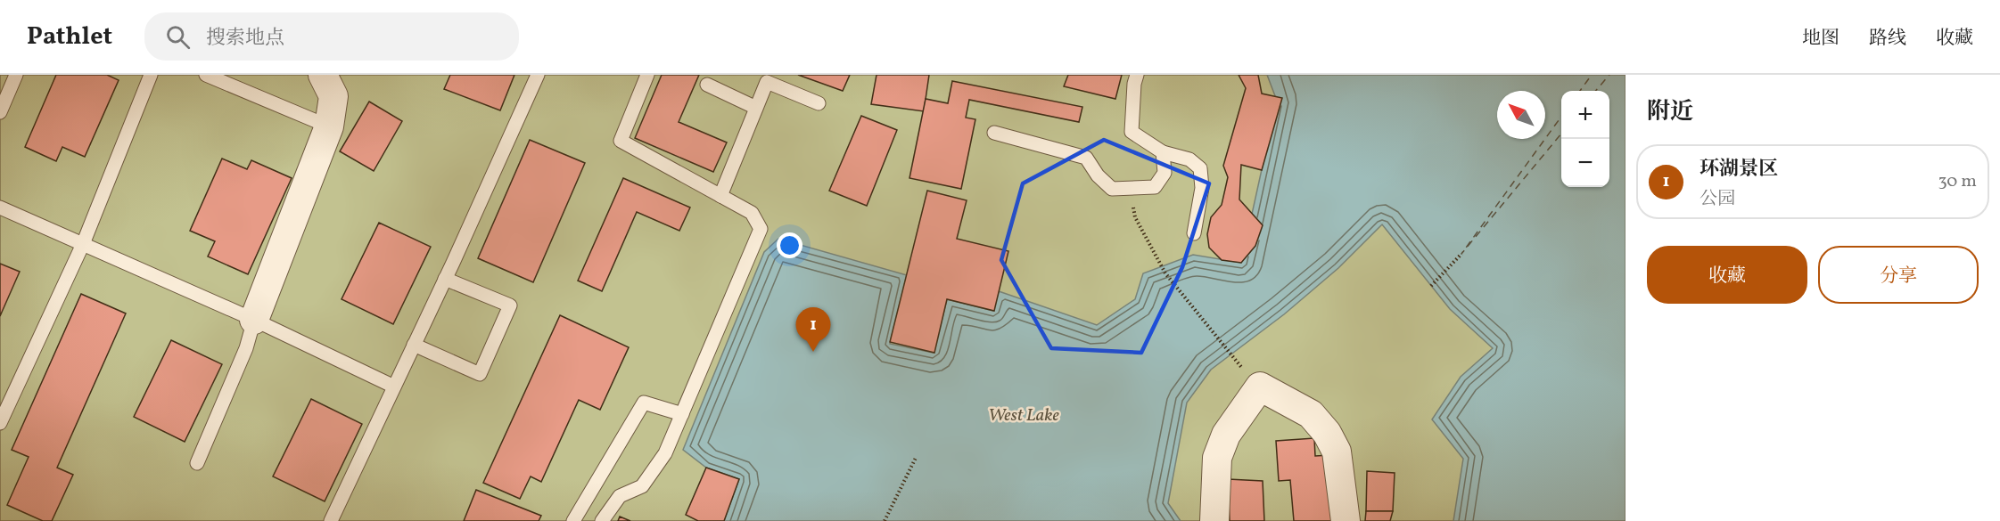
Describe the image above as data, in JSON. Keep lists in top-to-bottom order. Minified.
{"water":["West Lake"],"north":"top left","page":{"header":"Pathlet","search":"搜索地点","nav":["地图","路线","收藏"],"heading":"附近","map_buttons":["+","−"],"list":[{"mark":"1","name":"环湖景区","note":"公园","value":"30 m"}],"buttons":["收藏","分享"],"pins":"1"}}
